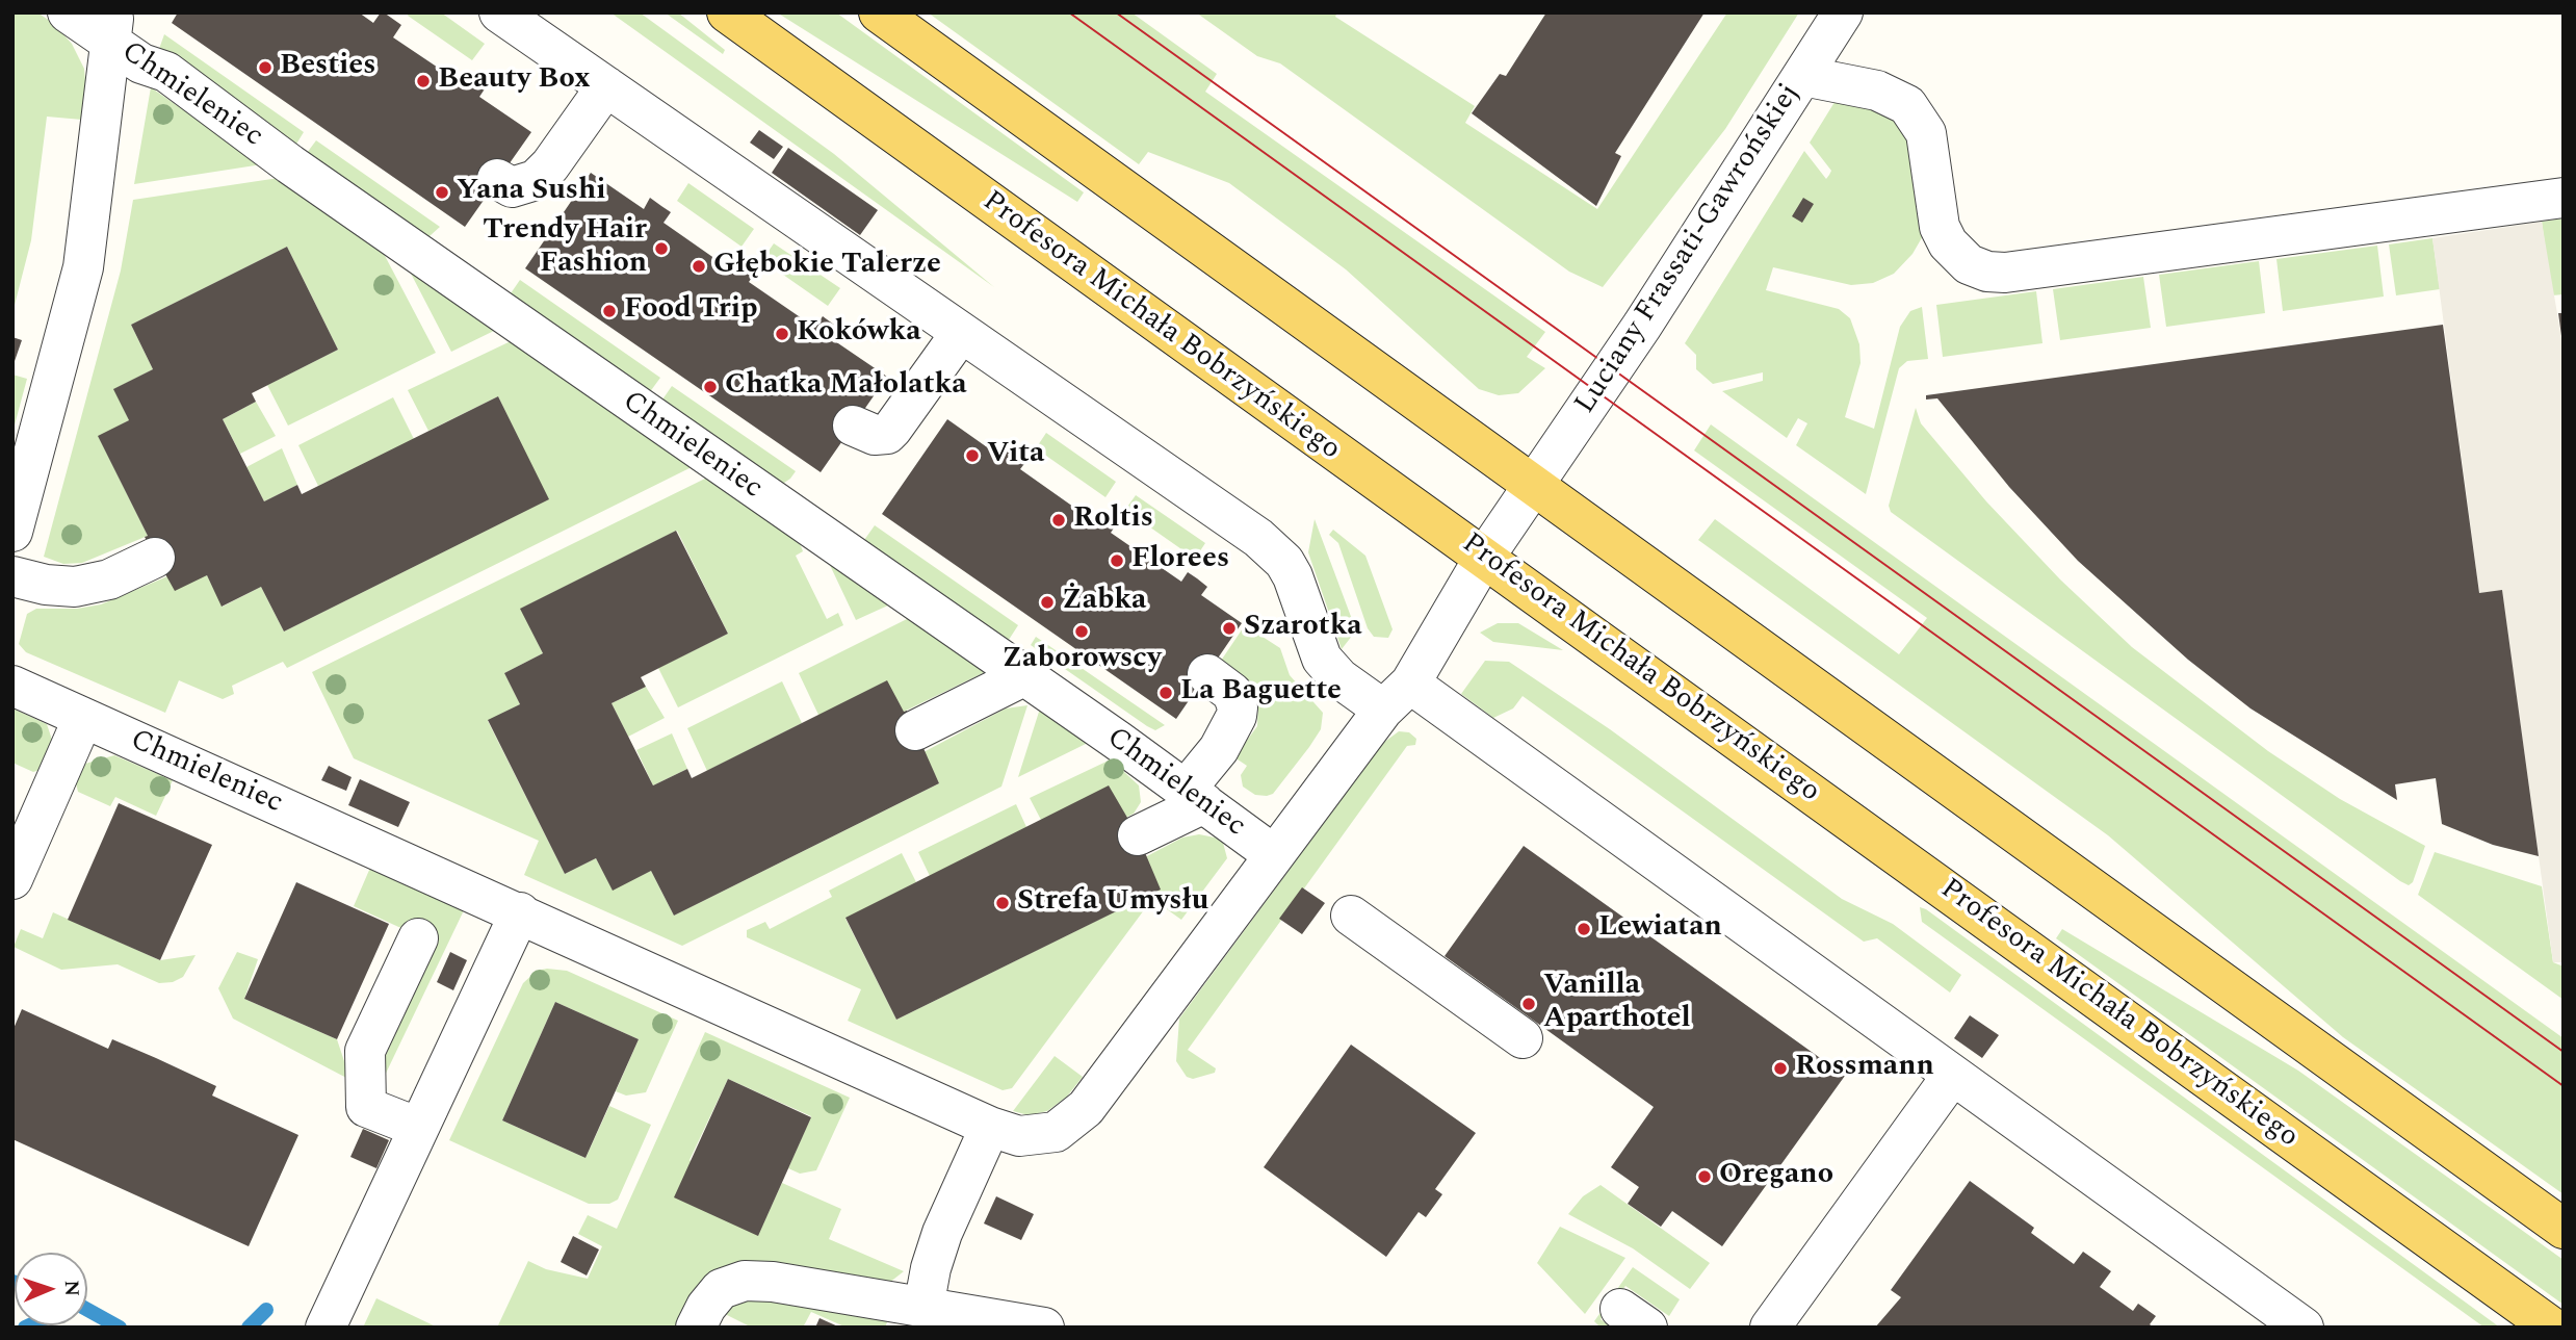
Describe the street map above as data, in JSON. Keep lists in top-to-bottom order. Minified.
{"streets":{"main road":["Profesora Michała Bobrzyńskiego"],"street":["Chmieleniec","Luciany Frassati-Gawrońskiej"]},"crossings":[["Chmieleniec","Luciany Frassati-Gawrońskiej"],["Chmieleniec","Profesora Michała Bobrzyńskiego"]],"places":["Besties","Beauty Box","Yana Sushi","Trendy Hair Fashion","Głębokie Talerze","Food Trip","Kokówka","Chatka Małolatka","Vita","Roltis","Florees","Żabka","Szarotka","Zaborowscy","La Baguette","Strefa Umysłu","Lewiatan","Vanilla Aparthotel","Rossmann","Oregano"],"north":"right"}
